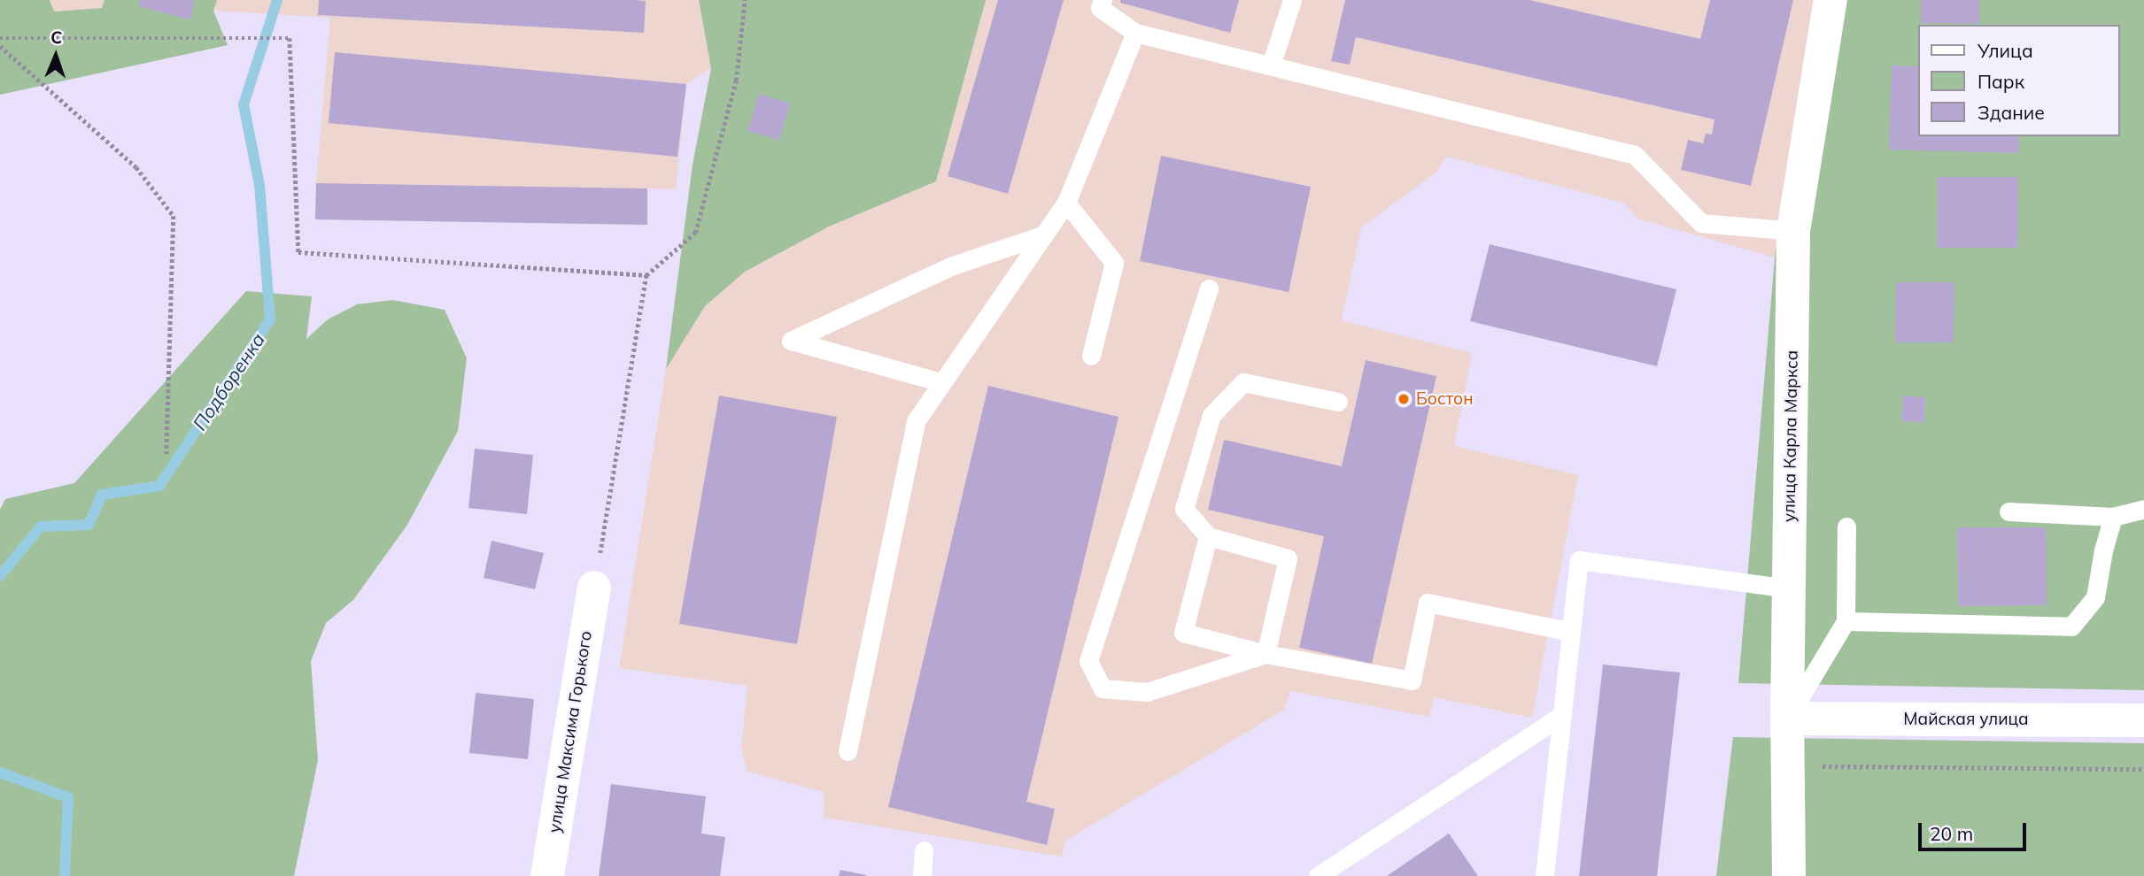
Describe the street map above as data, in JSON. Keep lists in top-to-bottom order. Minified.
{"streets":{"street":["улица Карла Маркса","Майская улица","улица Максима Горького"]},"crossings":[["улица Карла Маркса","Майская улица"]],"water":["Подборенка"],"places":["Бостон"],"legend":["Улица","Парк","Здание"],"scale_bar":"20 m","north":"top"}
